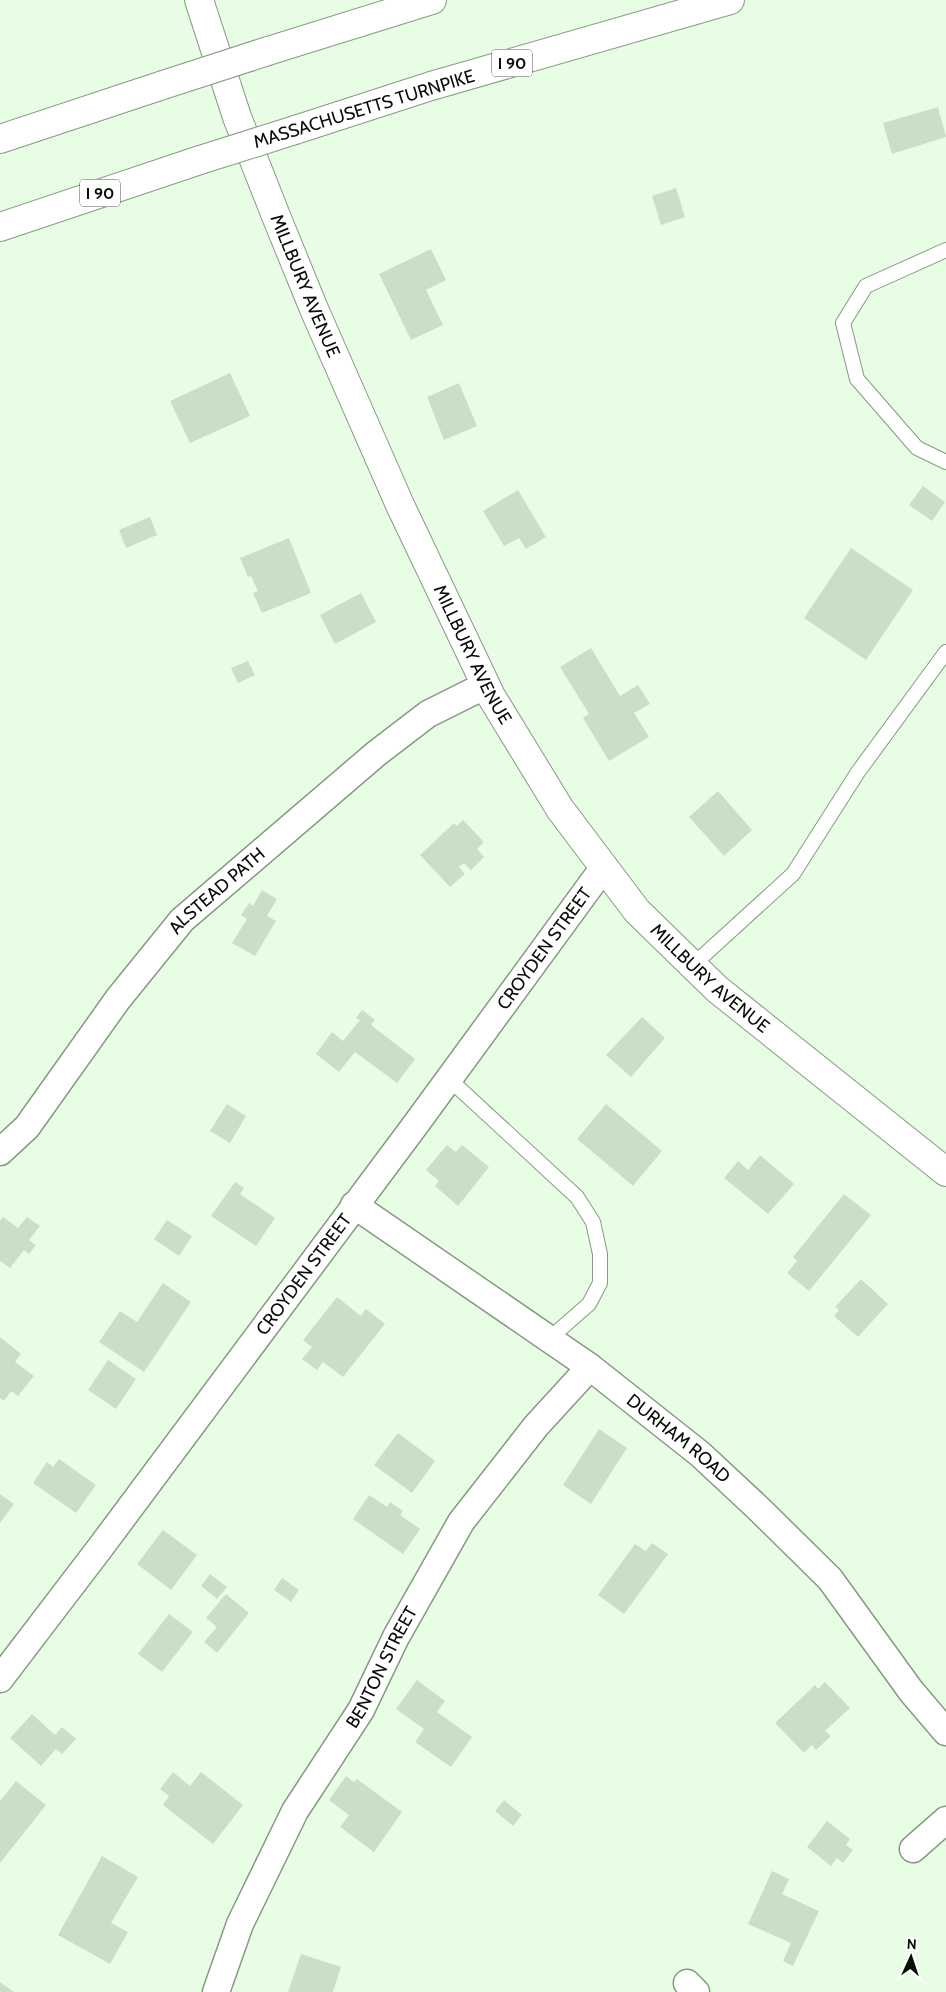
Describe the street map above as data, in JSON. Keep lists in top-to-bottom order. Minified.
{"streets":{"main road":["I 90","MASSACHUSETTS TURNPIKE","MILLBURY AVENUE"],"street":["ALSTEAD PATH","CROYDEN STREET","DURHAM ROAD","BENTON STREET"]},"crossings":[["MILLBURY AVENUE","ALSTEAD PATH"],["MILLBURY AVENUE","CROYDEN STREET"],["CROYDEN STREET","DURHAM ROAD"],["DURHAM ROAD","BENTON STREET"]],"north":"top"}
